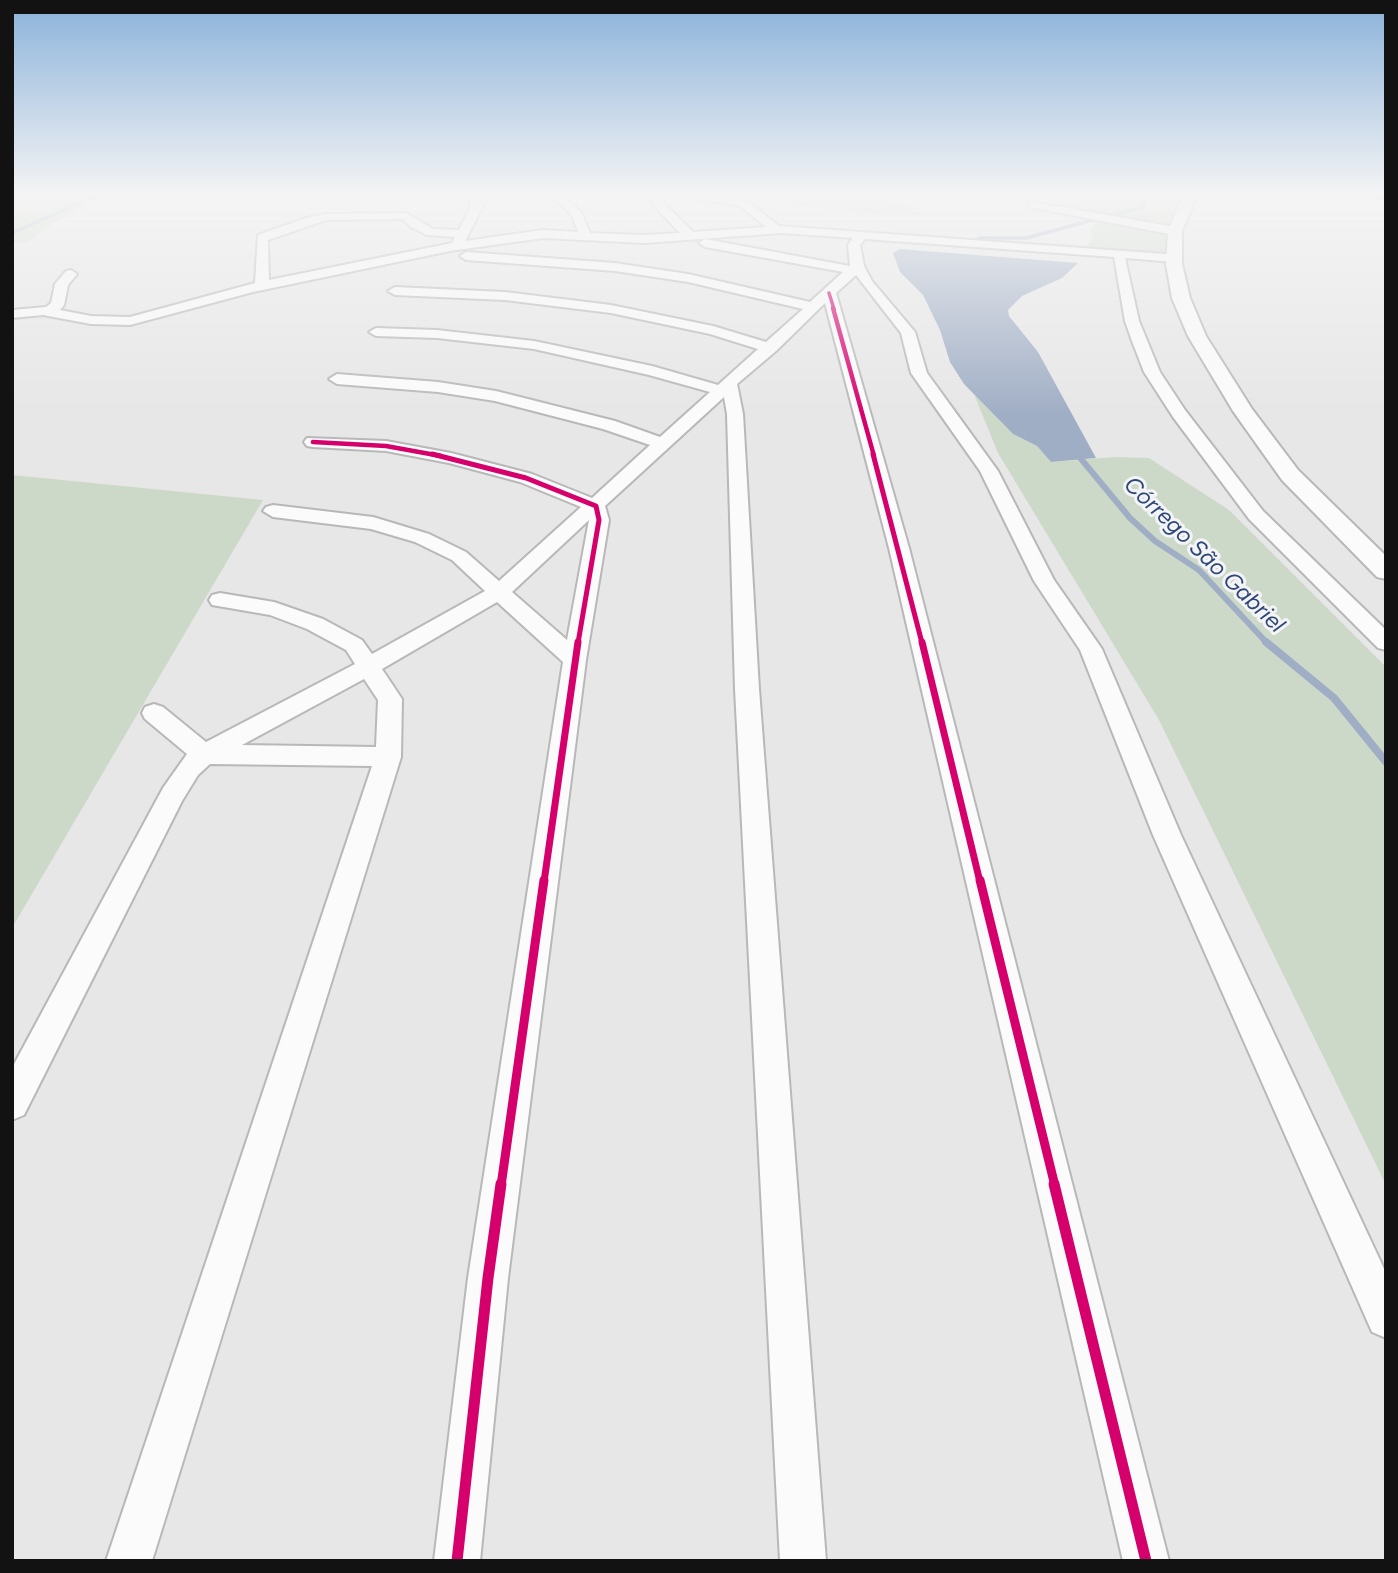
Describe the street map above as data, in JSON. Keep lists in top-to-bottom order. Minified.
{"water":["Córrego São Gabriel"]}
